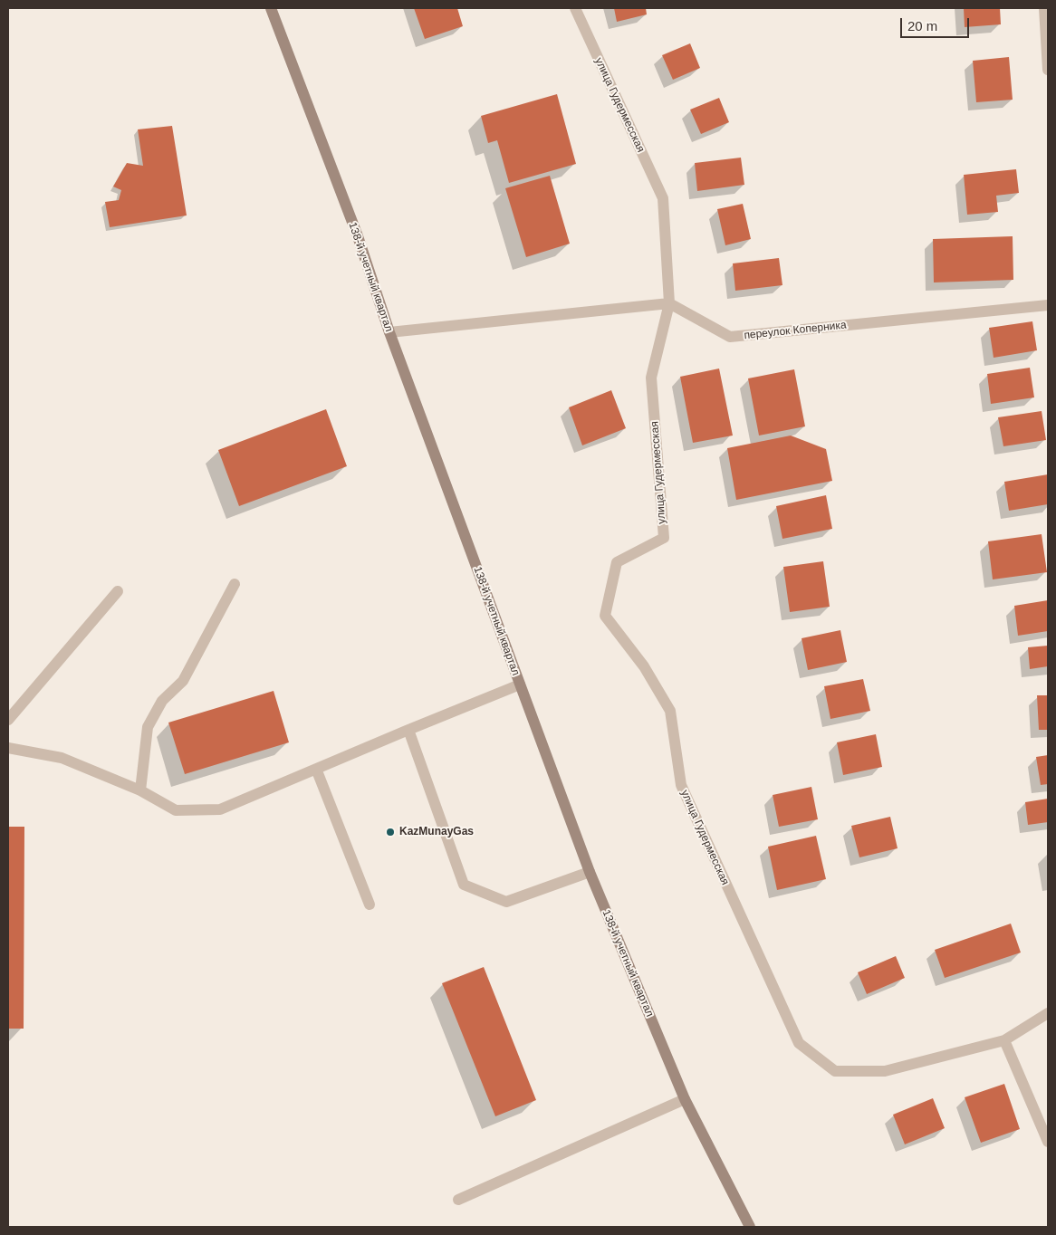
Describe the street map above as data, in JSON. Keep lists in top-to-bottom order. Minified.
{"streets":{"main road":["138-й учетный квартал"],"street":["улица Гудермесская","переулок Коперника"]},"crossings":[["улица Гудермесская","переулок Коперника"]],"places":["KazMunayGas"],"scale_bar":"20 m"}
